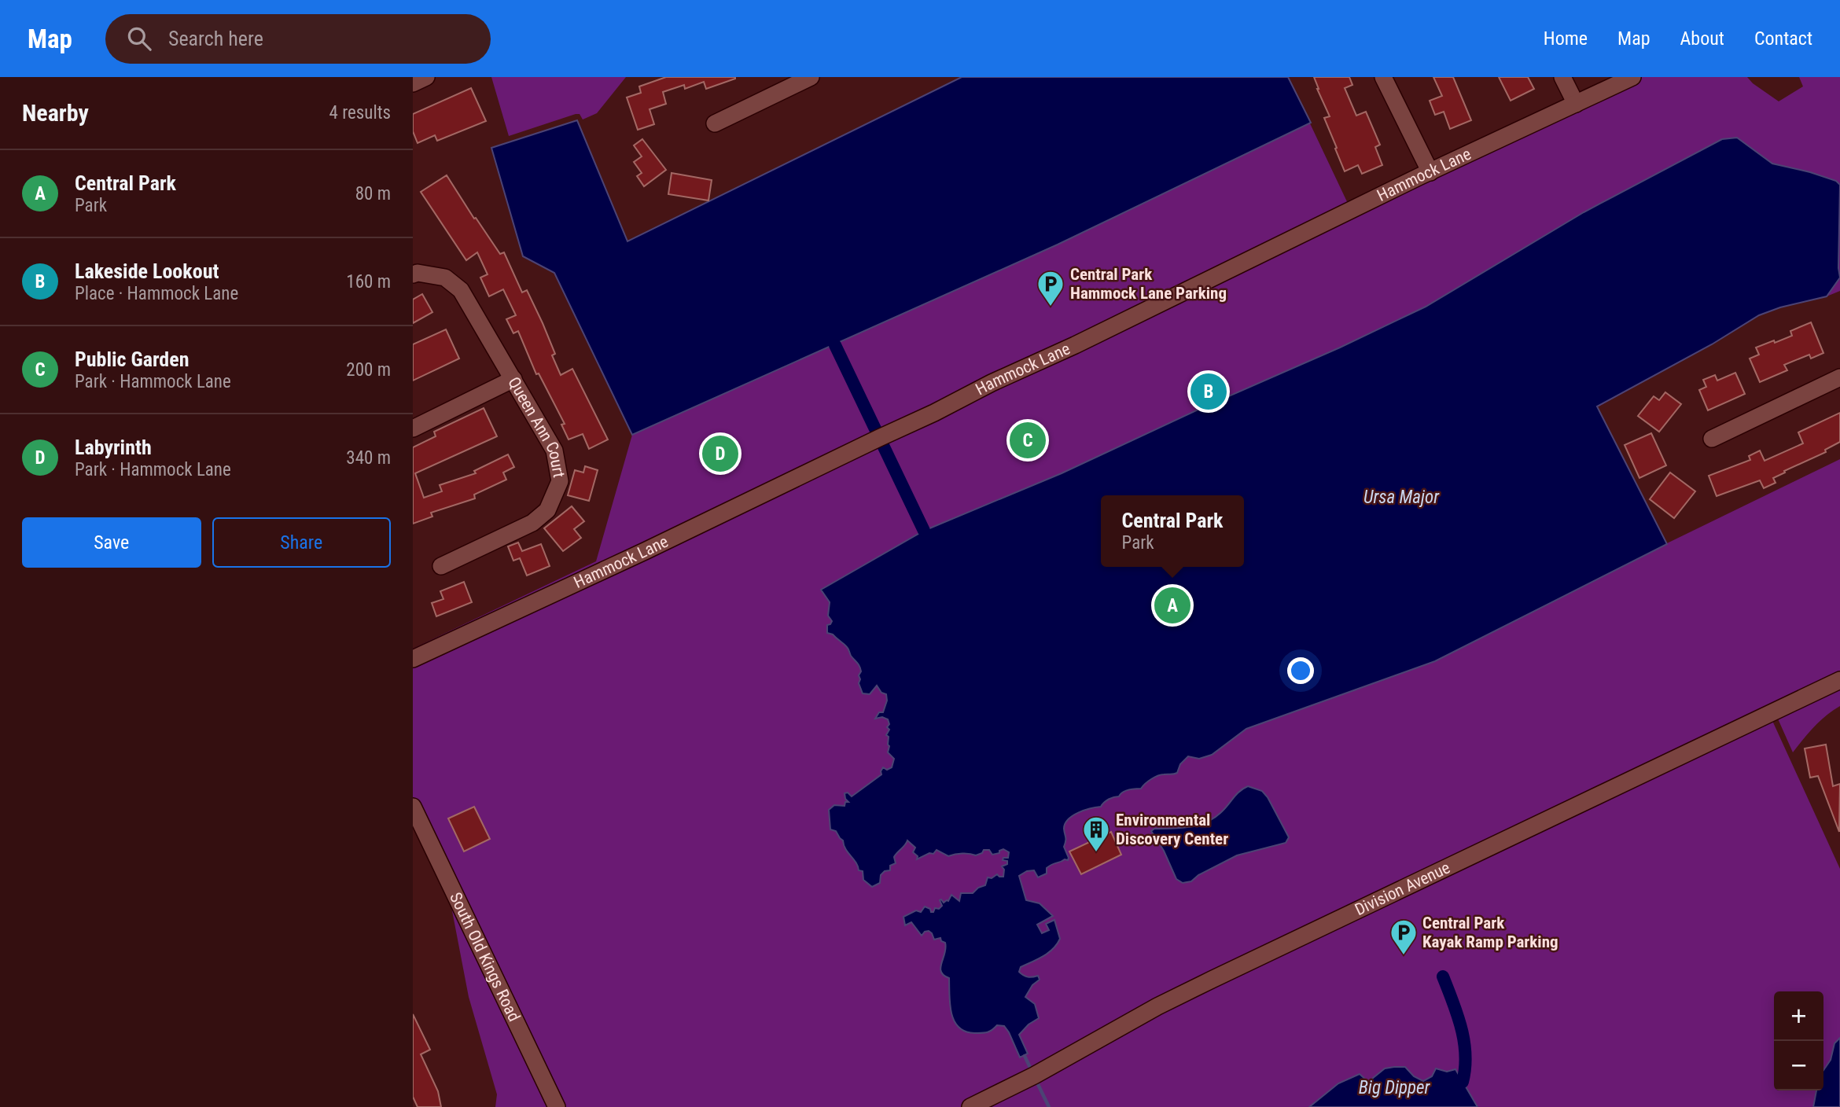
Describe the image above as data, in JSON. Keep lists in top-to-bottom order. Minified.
{"streets":{"street":["Hammock Lane","Queen Ann Court","Division Avenue","South Old Kings Road"]},"water":["Ursa Major","Big Dipper"],"places":{"parking":["Central Park Hammock Lane Parking","Central Park Kayak Ramp Parking"],"building":["Environmental Discovery Center"]},"page":{"header":"Map","search":"Search here","nav":["Home","Map","About","Contact"],"heading":["Nearby","4 results"],"list":[{"mark":"A","name":"Central Park","note":"Park","value":"80 m"},{"mark":"B","name":"Lakeside Lookout","note":"Place · Hammock Lane","value":"160 m"},{"mark":"C","name":"Public Garden","note":"Park · Hammock Lane","value":"200 m"},{"mark":"D","name":"Labyrinth","note":"Park · Hammock Lane","value":"340 m"}],"pins":["B","C","D","A"],"popup":["Central Park","Park"],"buttons":["Save","Share"],"map_buttons":["+","−"]}}
